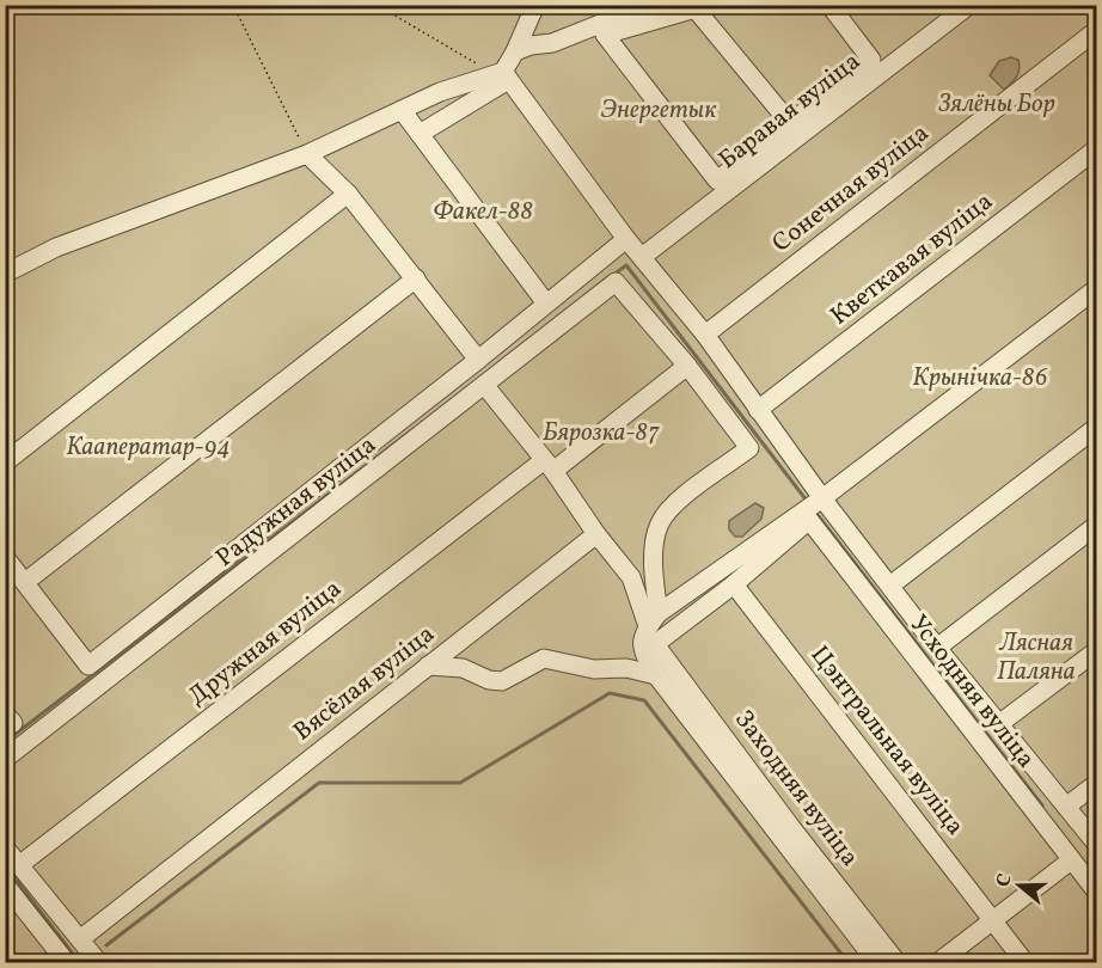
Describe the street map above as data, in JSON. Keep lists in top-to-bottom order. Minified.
{"streets":{"street":["Баравая вуліца","Сонечная вуліца","Кветкавая вуліца","Радужная вуліца","Дружная вуліца","Вясёлая вуліца","Усходняя вуліца","Цэнтральная вуліца","Заходняя вуліца"]},"crossings":[["Радужная вуліца","Дружная вуліца"],["Цэнтральная вуліца","Заходняя вуліца"]],"parks":["Зялёны Бор","Энергетык","Факел-88","Крынічка-86","Бярозка-87","Кааператар-94","Лясная Паляна"],"north":"left"}
